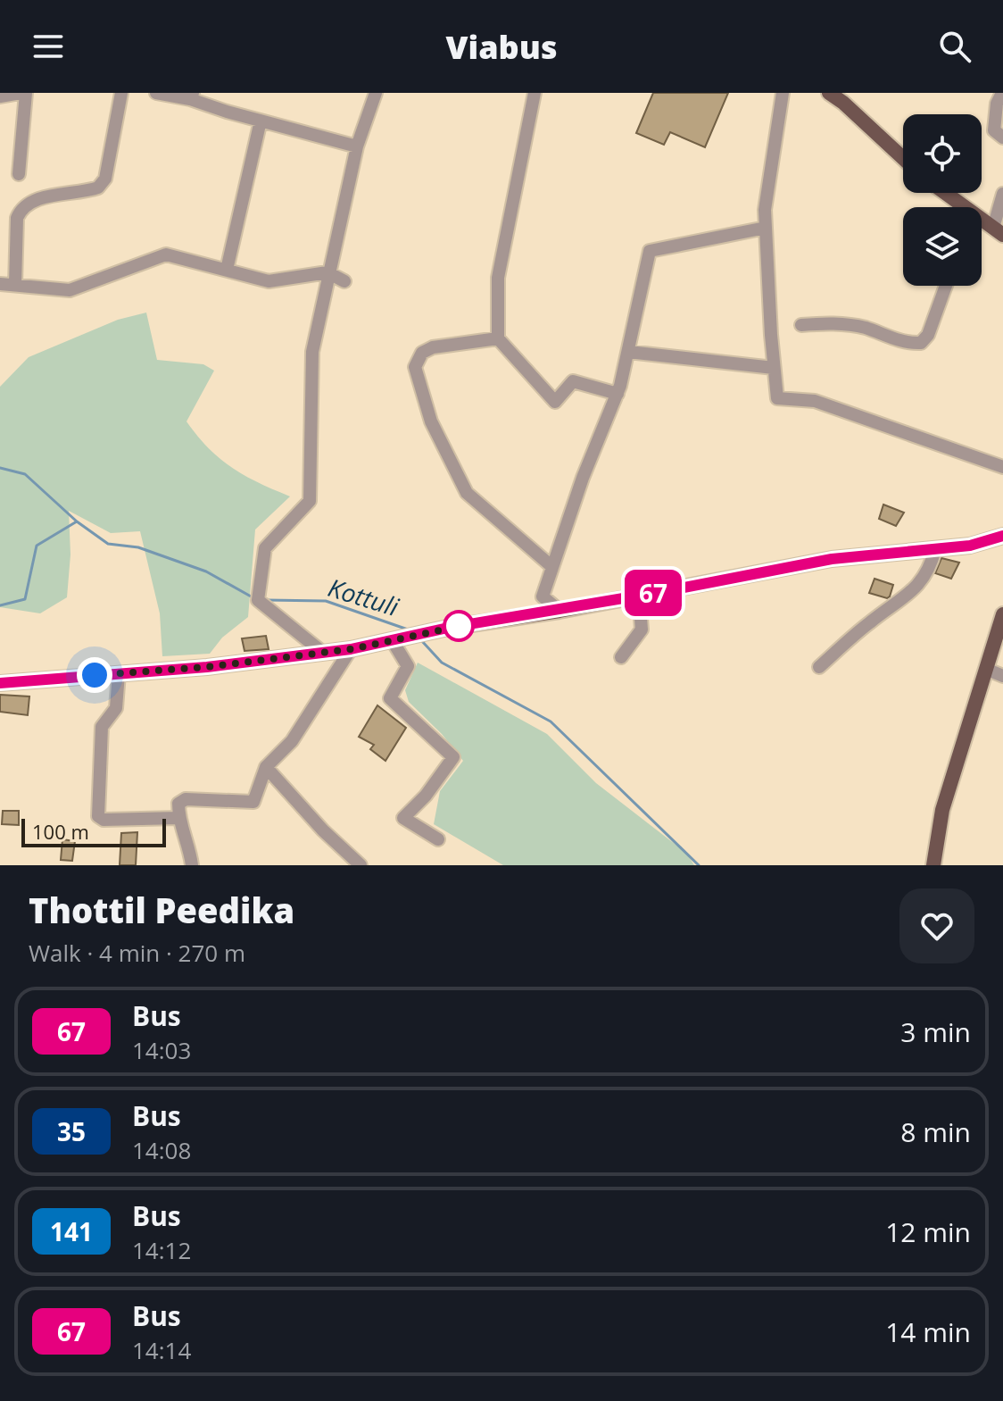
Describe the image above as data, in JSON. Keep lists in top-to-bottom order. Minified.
{"water":["Kottuli"],"lines":["bus line 67"],"scale_bar":"100 m","page":{"header":"Viabus","on_map":"67","scale":"100 m","heading":["Thottil Peedika","Walk · 4 min · 270 m"],"list":[{"mark":"67","name":"Bus","note":"14:03","value":"3 min"},{"mark":"35","name":"Bus","note":"14:08","value":"8 min"},{"mark":"141","name":"Bus","note":"14:12","value":"12 min"},{"mark":"67","name":"Bus","note":"14:14","value":"14 min"}]}}
